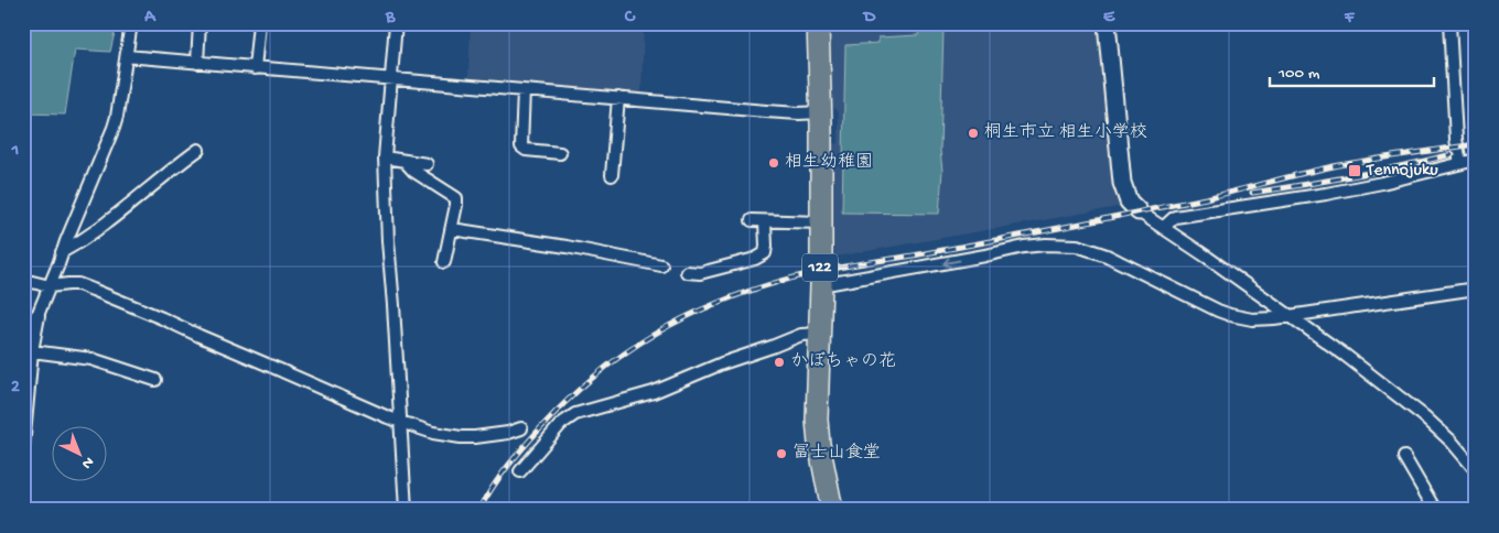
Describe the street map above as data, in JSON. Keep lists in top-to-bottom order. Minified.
{"streets":{"highway":["122"]},"places":{"other":["桐生市立 相生小学校","相生幼稚園","かぼちゃの花","冨士山食堂"],"transit":["Tennojuku"]},"scale_bar":"100 m","north":"bottom right","grid":{"columns":["A","B","C","D","E","F"],"rows":["1","2"]}}
